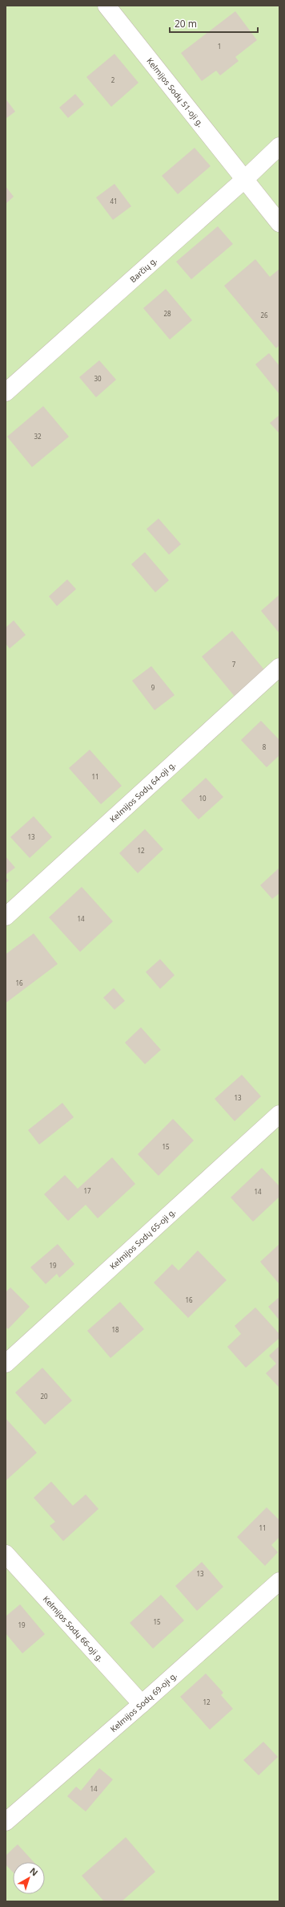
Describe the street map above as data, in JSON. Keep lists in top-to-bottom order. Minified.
{"streets":{"street":["Kelmijos Sodų 51-oji g.","Barčių g.","Kelmijos Sodų 64-oji g.","Kelmijos Sodų 65-oji g.","Kelmijos Sodų 66-oji g.","Kelmijos Sodų 69-oji g."]},"crossings":[["Kelmijos Sodų 51-oji g.","Barčių g."],["Kelmijos Sodų 66-oji g.","Kelmijos Sodų 69-oji g."]],"house_numbers":["1","2","41","28","26","30","32","7","9","8","11","10","13","12","14","16","13","15","17","14","19","16","18","20","11","13","15","19","12","14"],"scale_bar":"20 m","north":"top right"}
